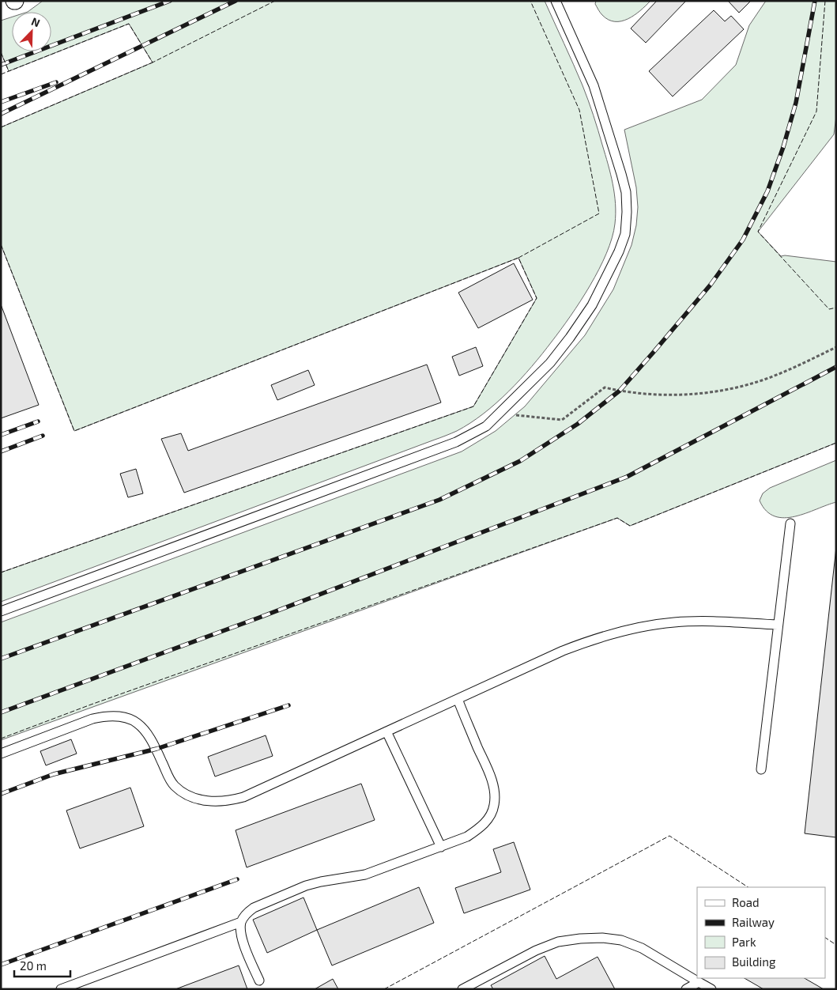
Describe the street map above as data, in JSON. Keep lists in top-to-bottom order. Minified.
{"legend":["Road","Railway","Park","Building"],"scale_bar":"20 m","north":"top right"}
